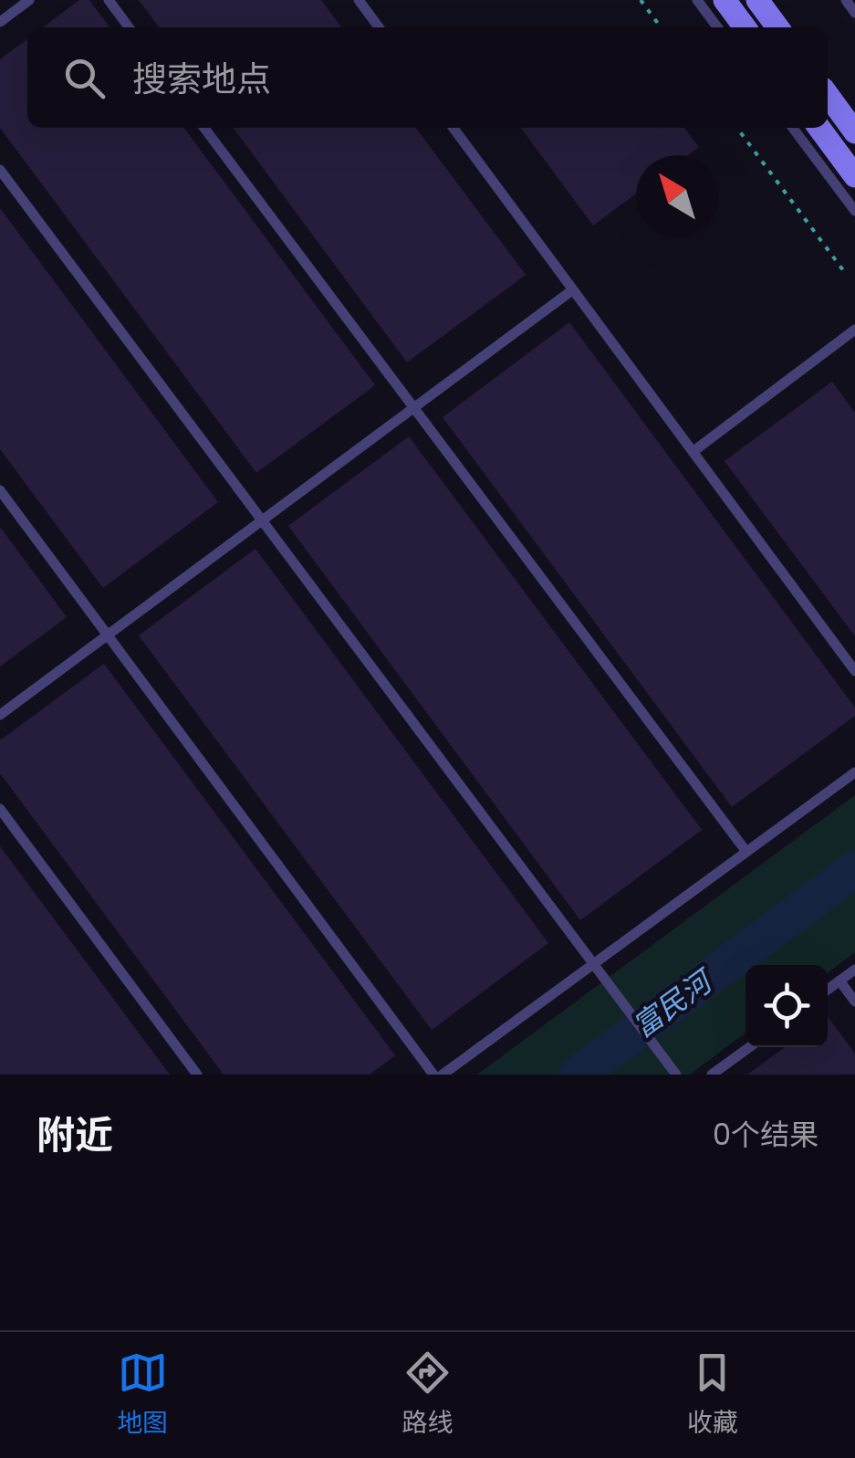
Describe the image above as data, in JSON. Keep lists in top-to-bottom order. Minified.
{"water":["富民河"],"north":"top left","page":{"search":"搜索地点","heading":["附近","0个结果"],"nav":["地图","路线","收藏"]}}
